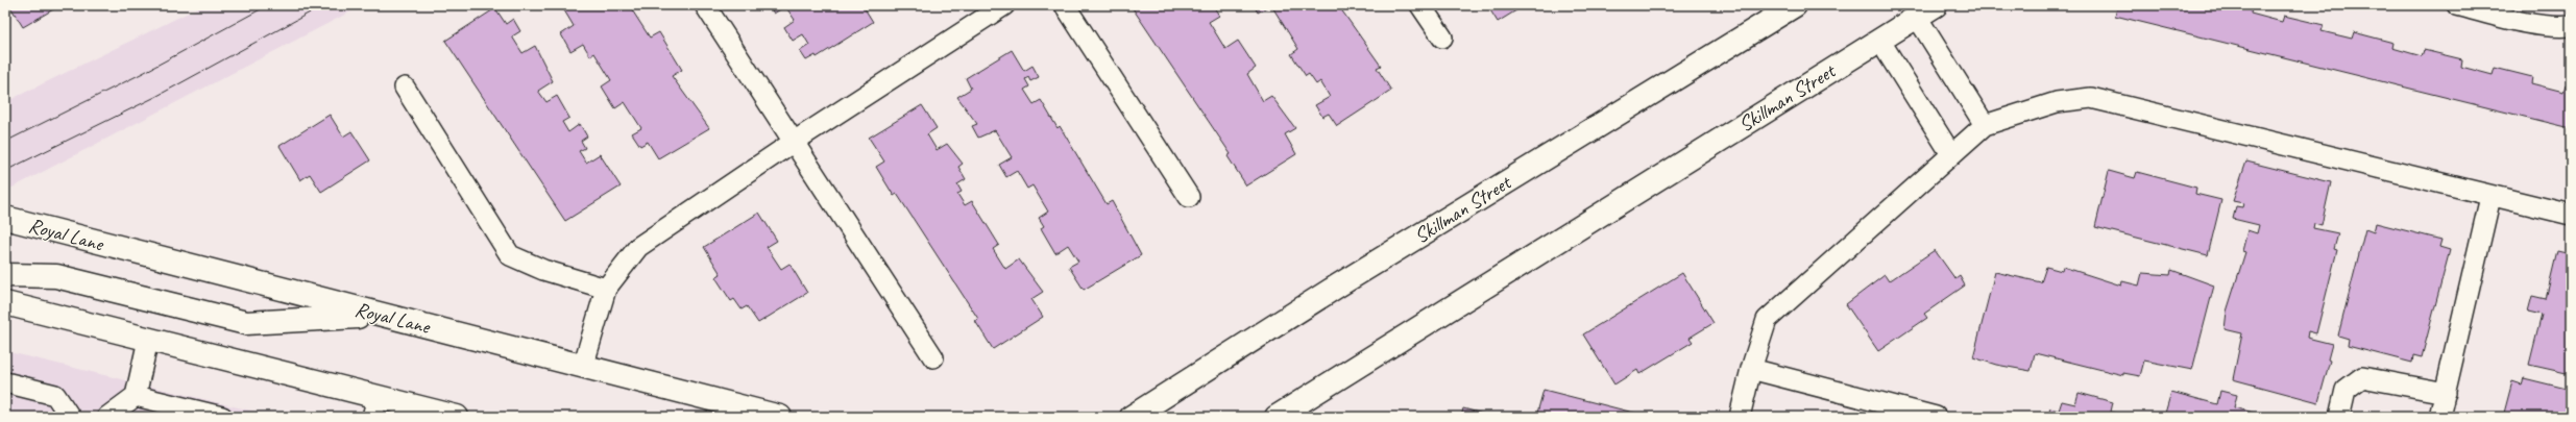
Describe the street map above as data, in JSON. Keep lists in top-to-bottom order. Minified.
{"streets":{"main road":["Skillman Street","Royal Lane"]}}
